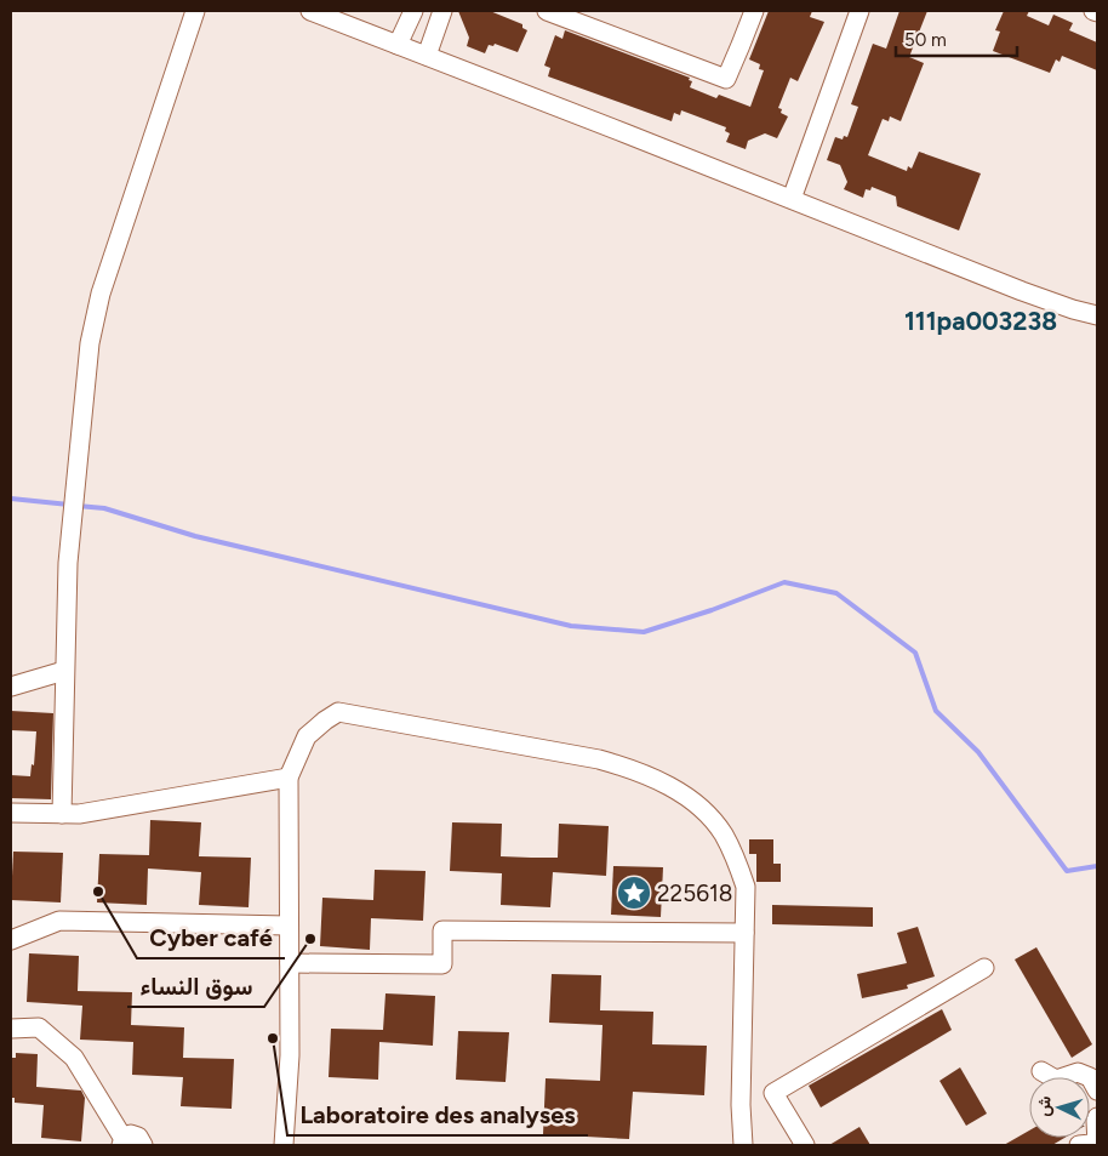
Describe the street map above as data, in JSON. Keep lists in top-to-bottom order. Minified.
{"districts":["111pa003238"],"places":{"other":["Cyber café","سوق النساء","Laboratoire des analyses"],"place":["225618"]},"scale_bar":"50 m","north":"left"}
